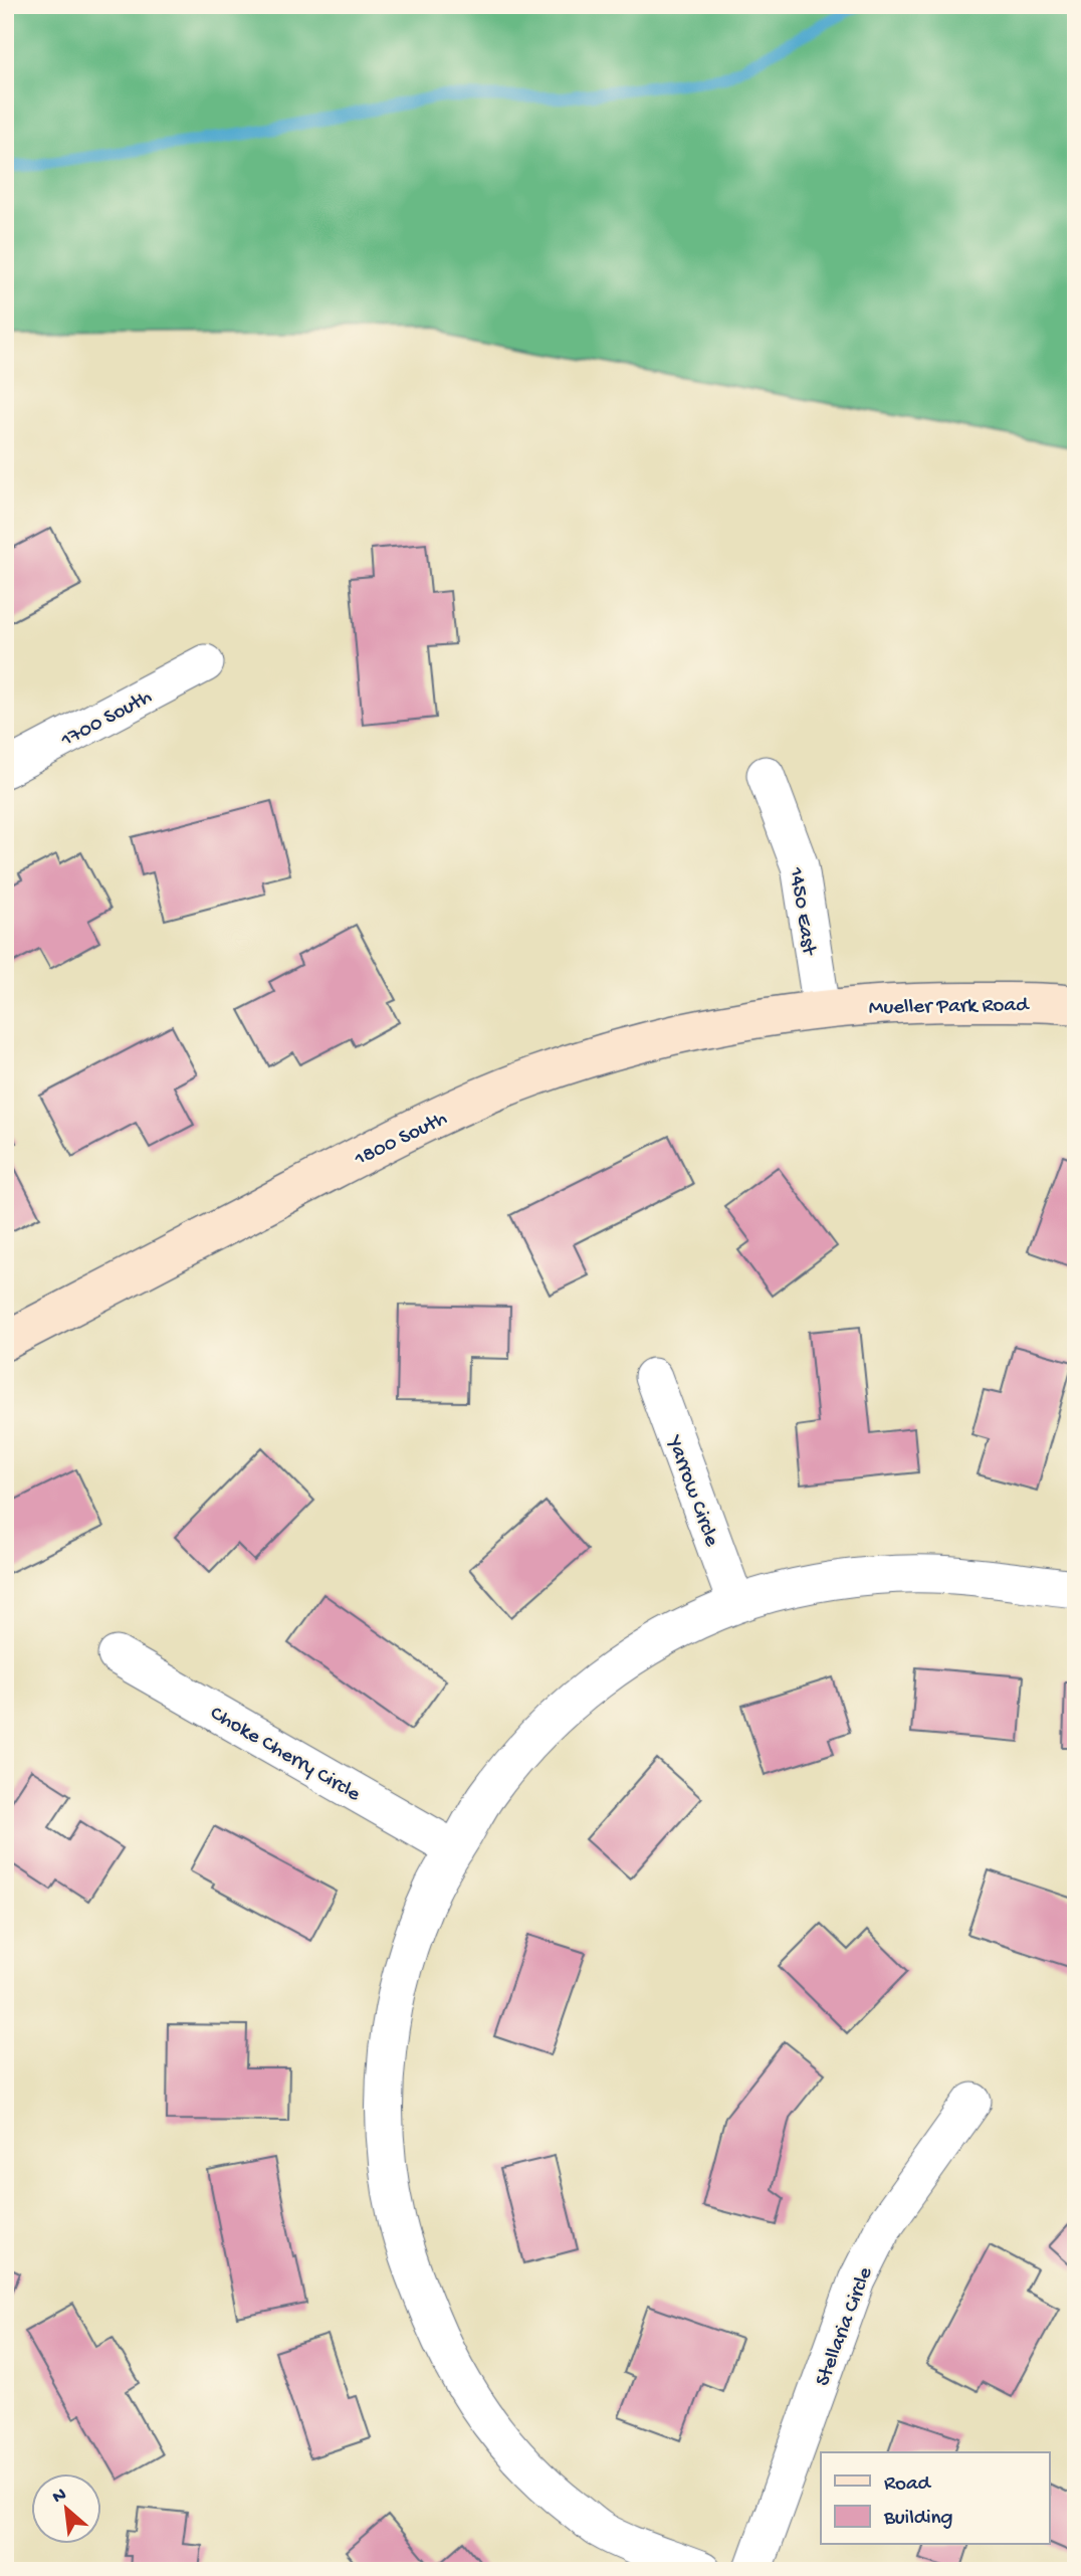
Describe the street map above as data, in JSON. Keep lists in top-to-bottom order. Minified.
{"streets":{"main road":["Mueller Park Road","1800 South"],"street":["1700 South","1450 East","Yarrow Circle","Choke Cherry Circle","Stellaria Circle"]},"crossings":[["1450 East","Mueller Park Road"],["1450 East","1800 South"],["Mueller Park Road","1800 South"]],"legend":["Road","Building"],"north":"top left"}
